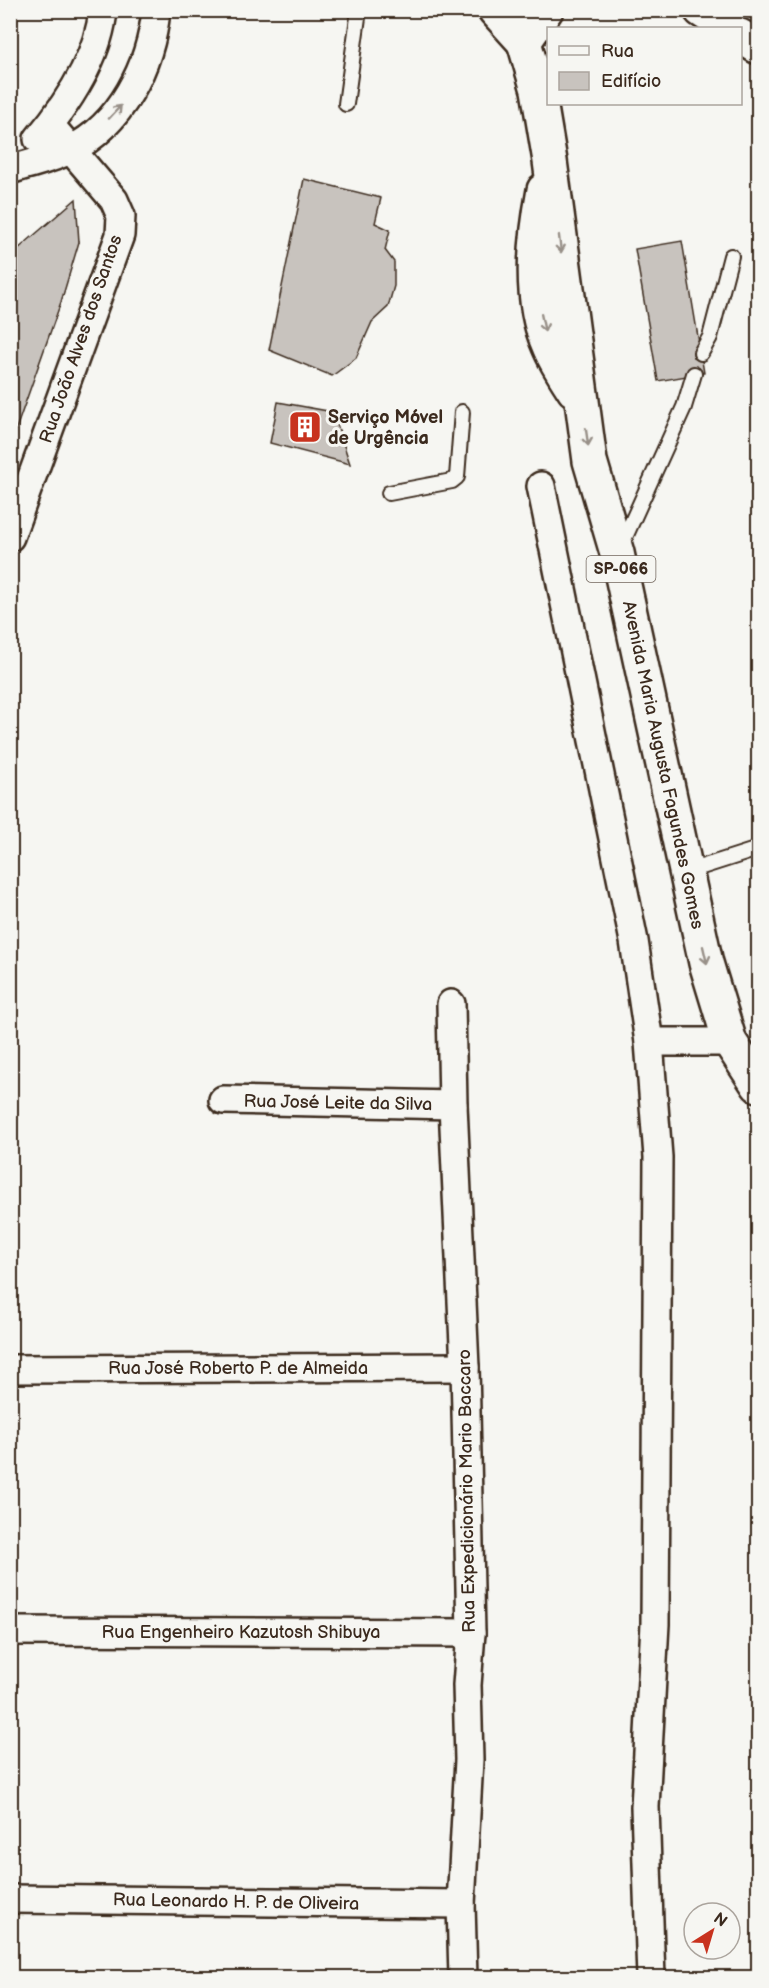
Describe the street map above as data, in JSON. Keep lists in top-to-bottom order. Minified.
{"streets":{"main road":["SP-066","Avenida Maria Augusta Fagundes Gomes"],"street":["Rua João Alves dos Santos","Rua José Leite da Silva","Rua José Roberto P. de Almeida","Rua Expedicionário Mario Baccaro","Rua Engenheiro Kazutosh Shibuya","Rua Leonardo H. P. de Oliveira"]},"crossings":[["Rua José Leite da Silva","Rua Expedicionário Mario Baccaro"],["Rua José Roberto P. de Almeida","Rua Expedicionário Mario Baccaro"],["Rua Expedicionário Mario Baccaro","Rua Engenheiro Kazutosh Shibuya"],["Rua Expedicionário Mario Baccaro","Rua Leonardo H. P. de Oliveira"]],"one_way":["Avenida Maria Augusta Fagundes Gomes"],"places":{"building":["Serviço Móvel de Urgência"]},"legend":["Rua","Edifício"],"north":"top right"}
